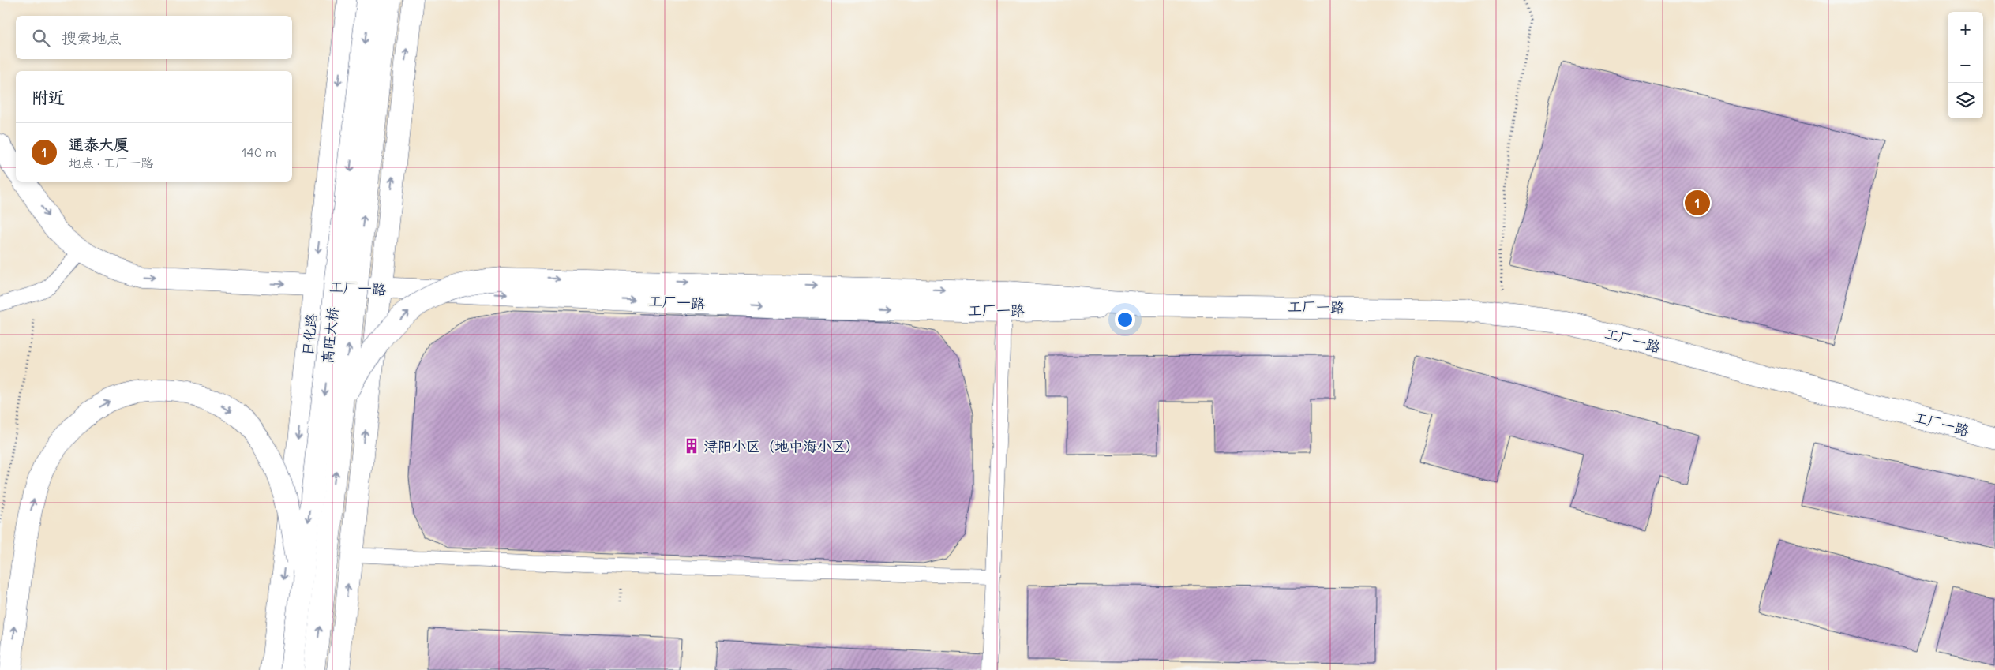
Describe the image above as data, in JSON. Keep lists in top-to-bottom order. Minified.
{"streets":{"street":["工厂一路","日化路","高旺大桥"]},"crossings":[["工厂一路","日化路"]],"places":{"building":["浔阳小区（地中海小区）"]},"page":{"map_buttons":["+","−"],"search":"搜索地点","heading":"附近","list":[{"mark":"1","name":"通泰大厦","note":"地点 · 工厂一路","value":"140 m"}],"pins":"1"}}
